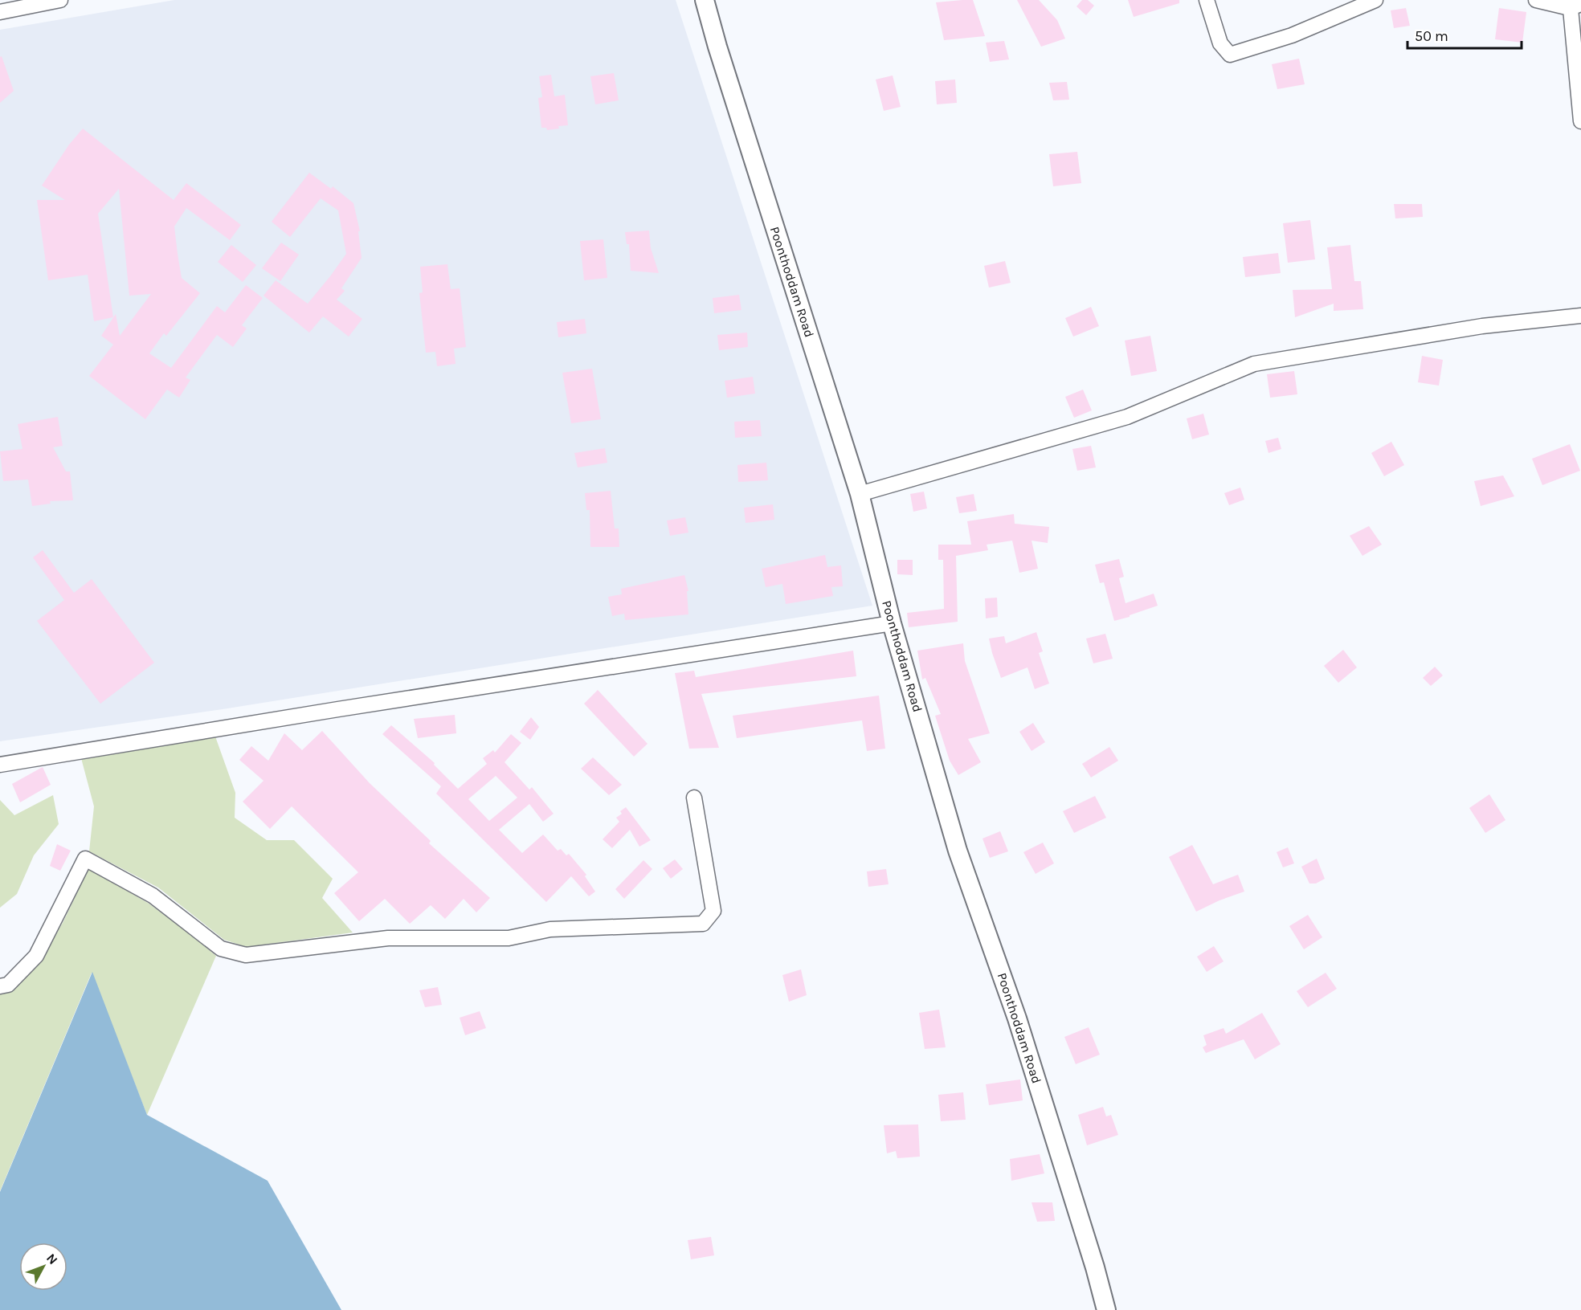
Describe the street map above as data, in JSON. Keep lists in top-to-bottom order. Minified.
{"streets":{"street":["Poonthoddam Road"]},"scale_bar":"50 m","north":"top right"}
